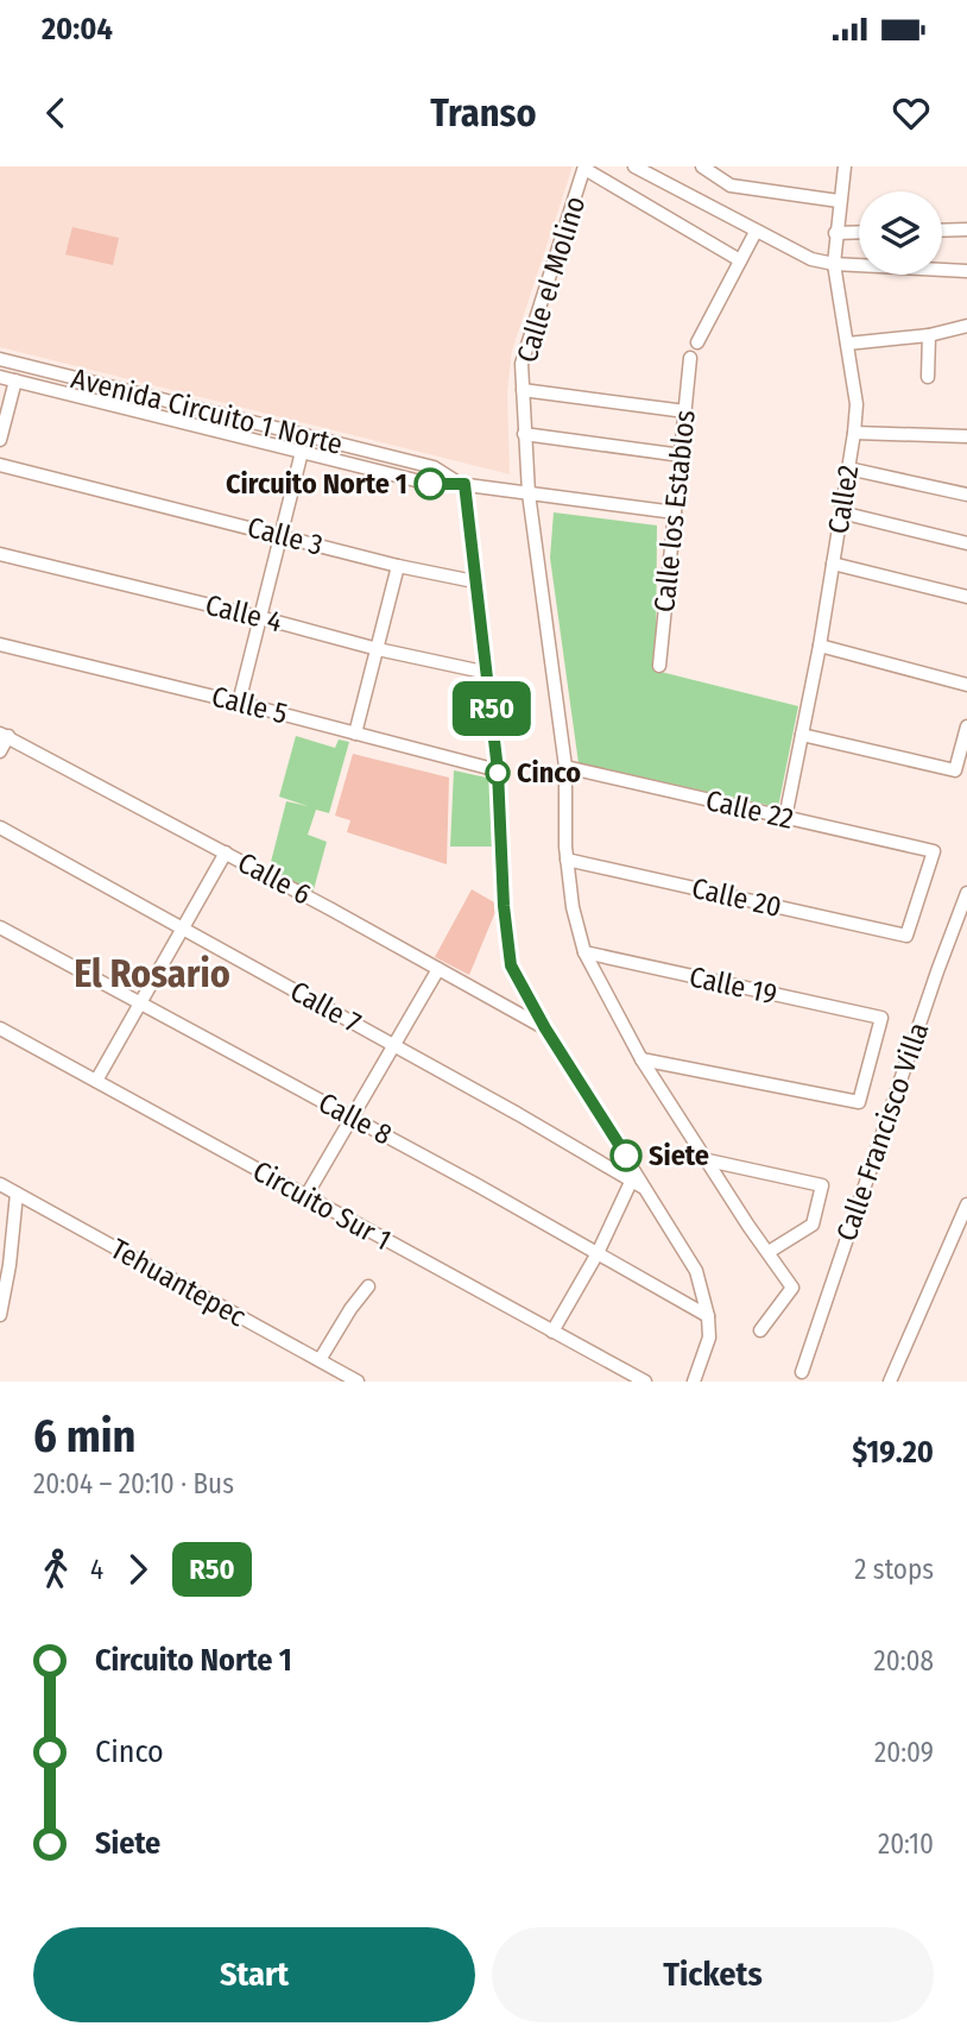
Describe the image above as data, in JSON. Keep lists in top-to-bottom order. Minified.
{"streets":{"street":["Calle el Molino","Avenida Circuito 1 Norte","Calle2","Calle los Establos","Calle 3","Calle 4","Calle 5","Calle 22","Calle 6","Calle 20","Calle 19","Calle 7","Calle 8","Calle Francisco Villa","Circuito Sur 1","Tehuantepec"]},"crossings":[["Calle el Molino","Calle 22"],["Calle el Molino","Calle 20"],["Calle el Molino","Calle 19"],["Calle2","Calle 22"],["Calle 22","Calle 20"]],"districts":["El Rosario"],"places":["Circuito Norte 1","Cinco","Siete"],"lines":["bus line R50"],"page":{"status":"20:04","header":"Transo","on_map":"R50","heading":["6 min","20:04 – 20:10 · Bus","$19.20"],"legs":["4","R50","2 stops"],"list":[{"name":"Circuito Norte 1","value":"20:08"},{"name":"Cinco","value":"20:09"},{"name":"Siete","value":"20:10"}],"buttons":["Start","Tickets"]}}
